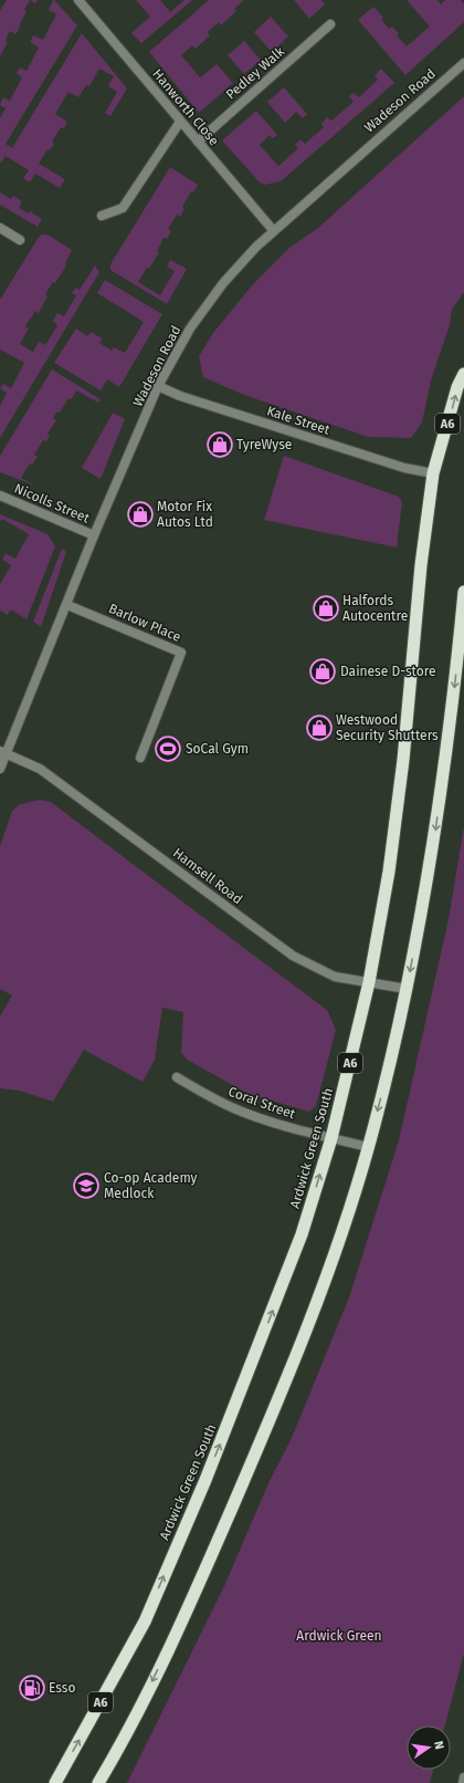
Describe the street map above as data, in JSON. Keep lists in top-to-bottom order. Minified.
{"streets":{"highway":["A6","Ardwick Green South"],"street":["Pedley Walk","Wadeson Road","Hanworth Close","Kale Street","Nicolls Street","Barlow Place","Hamsell Road","Coral Street"]},"crossings":[["Pedley Walk","Hanworth Close"],["Wadeson Road","Hanworth Close"],["Wadeson Road","Kale Street"],["Wadeson Road","Nicolls Street"],["Wadeson Road","Barlow Place"],["Wadeson Road","Hamsell Road"],["Kale Street","A6"],["Kale Street","Ardwick Green South"],["A6","Ardwick Green South"],["Hamsell Road","Ardwick Green South"],["Coral Street","Ardwick Green South"]],"parks":["Ardwick Green"],"places":{"shop":["TyreWyse","Motor Fix Autos Ltd","Halfords Autocentre","Dainese D-store","Westwood Security Shutters"],"sports":["SoCal Gym"],"school or university":["Co-op Academy Medlock"],"fuel station":["Esso"]},"north":"right"}
